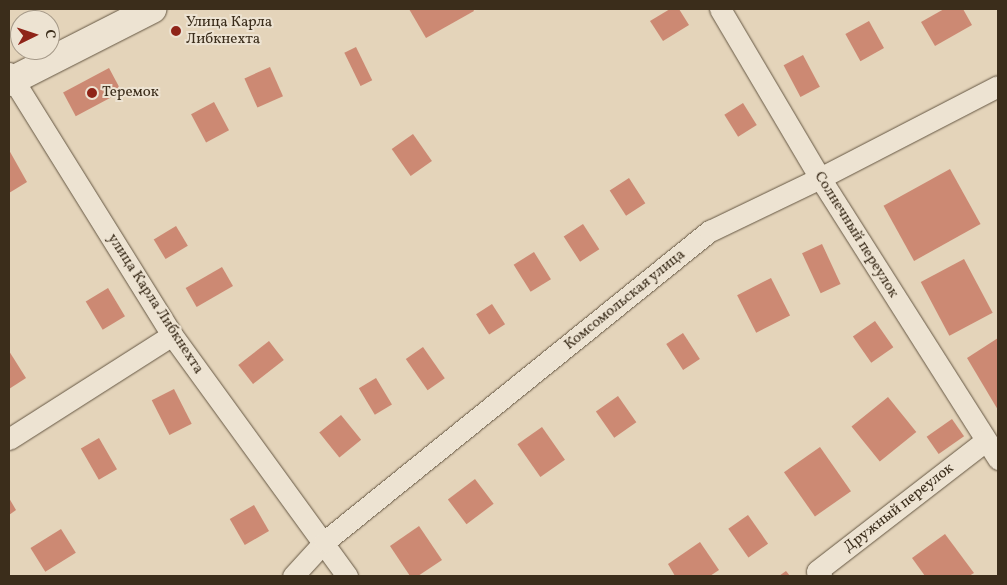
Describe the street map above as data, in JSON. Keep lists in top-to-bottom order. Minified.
{"streets":{"street":["Солнечный переулок","Комсомольская улица","улица Карла Либкнехта","Дружный переулок"]},"crossings":[["Солнечный переулок","Комсомольская улица"],["Солнечный переулок","Дружный переулок"],["Комсомольская улица","улица Карла Либкнехта"]],"places":["Улица Карла Либкнехта","Теремок"],"north":"right"}
